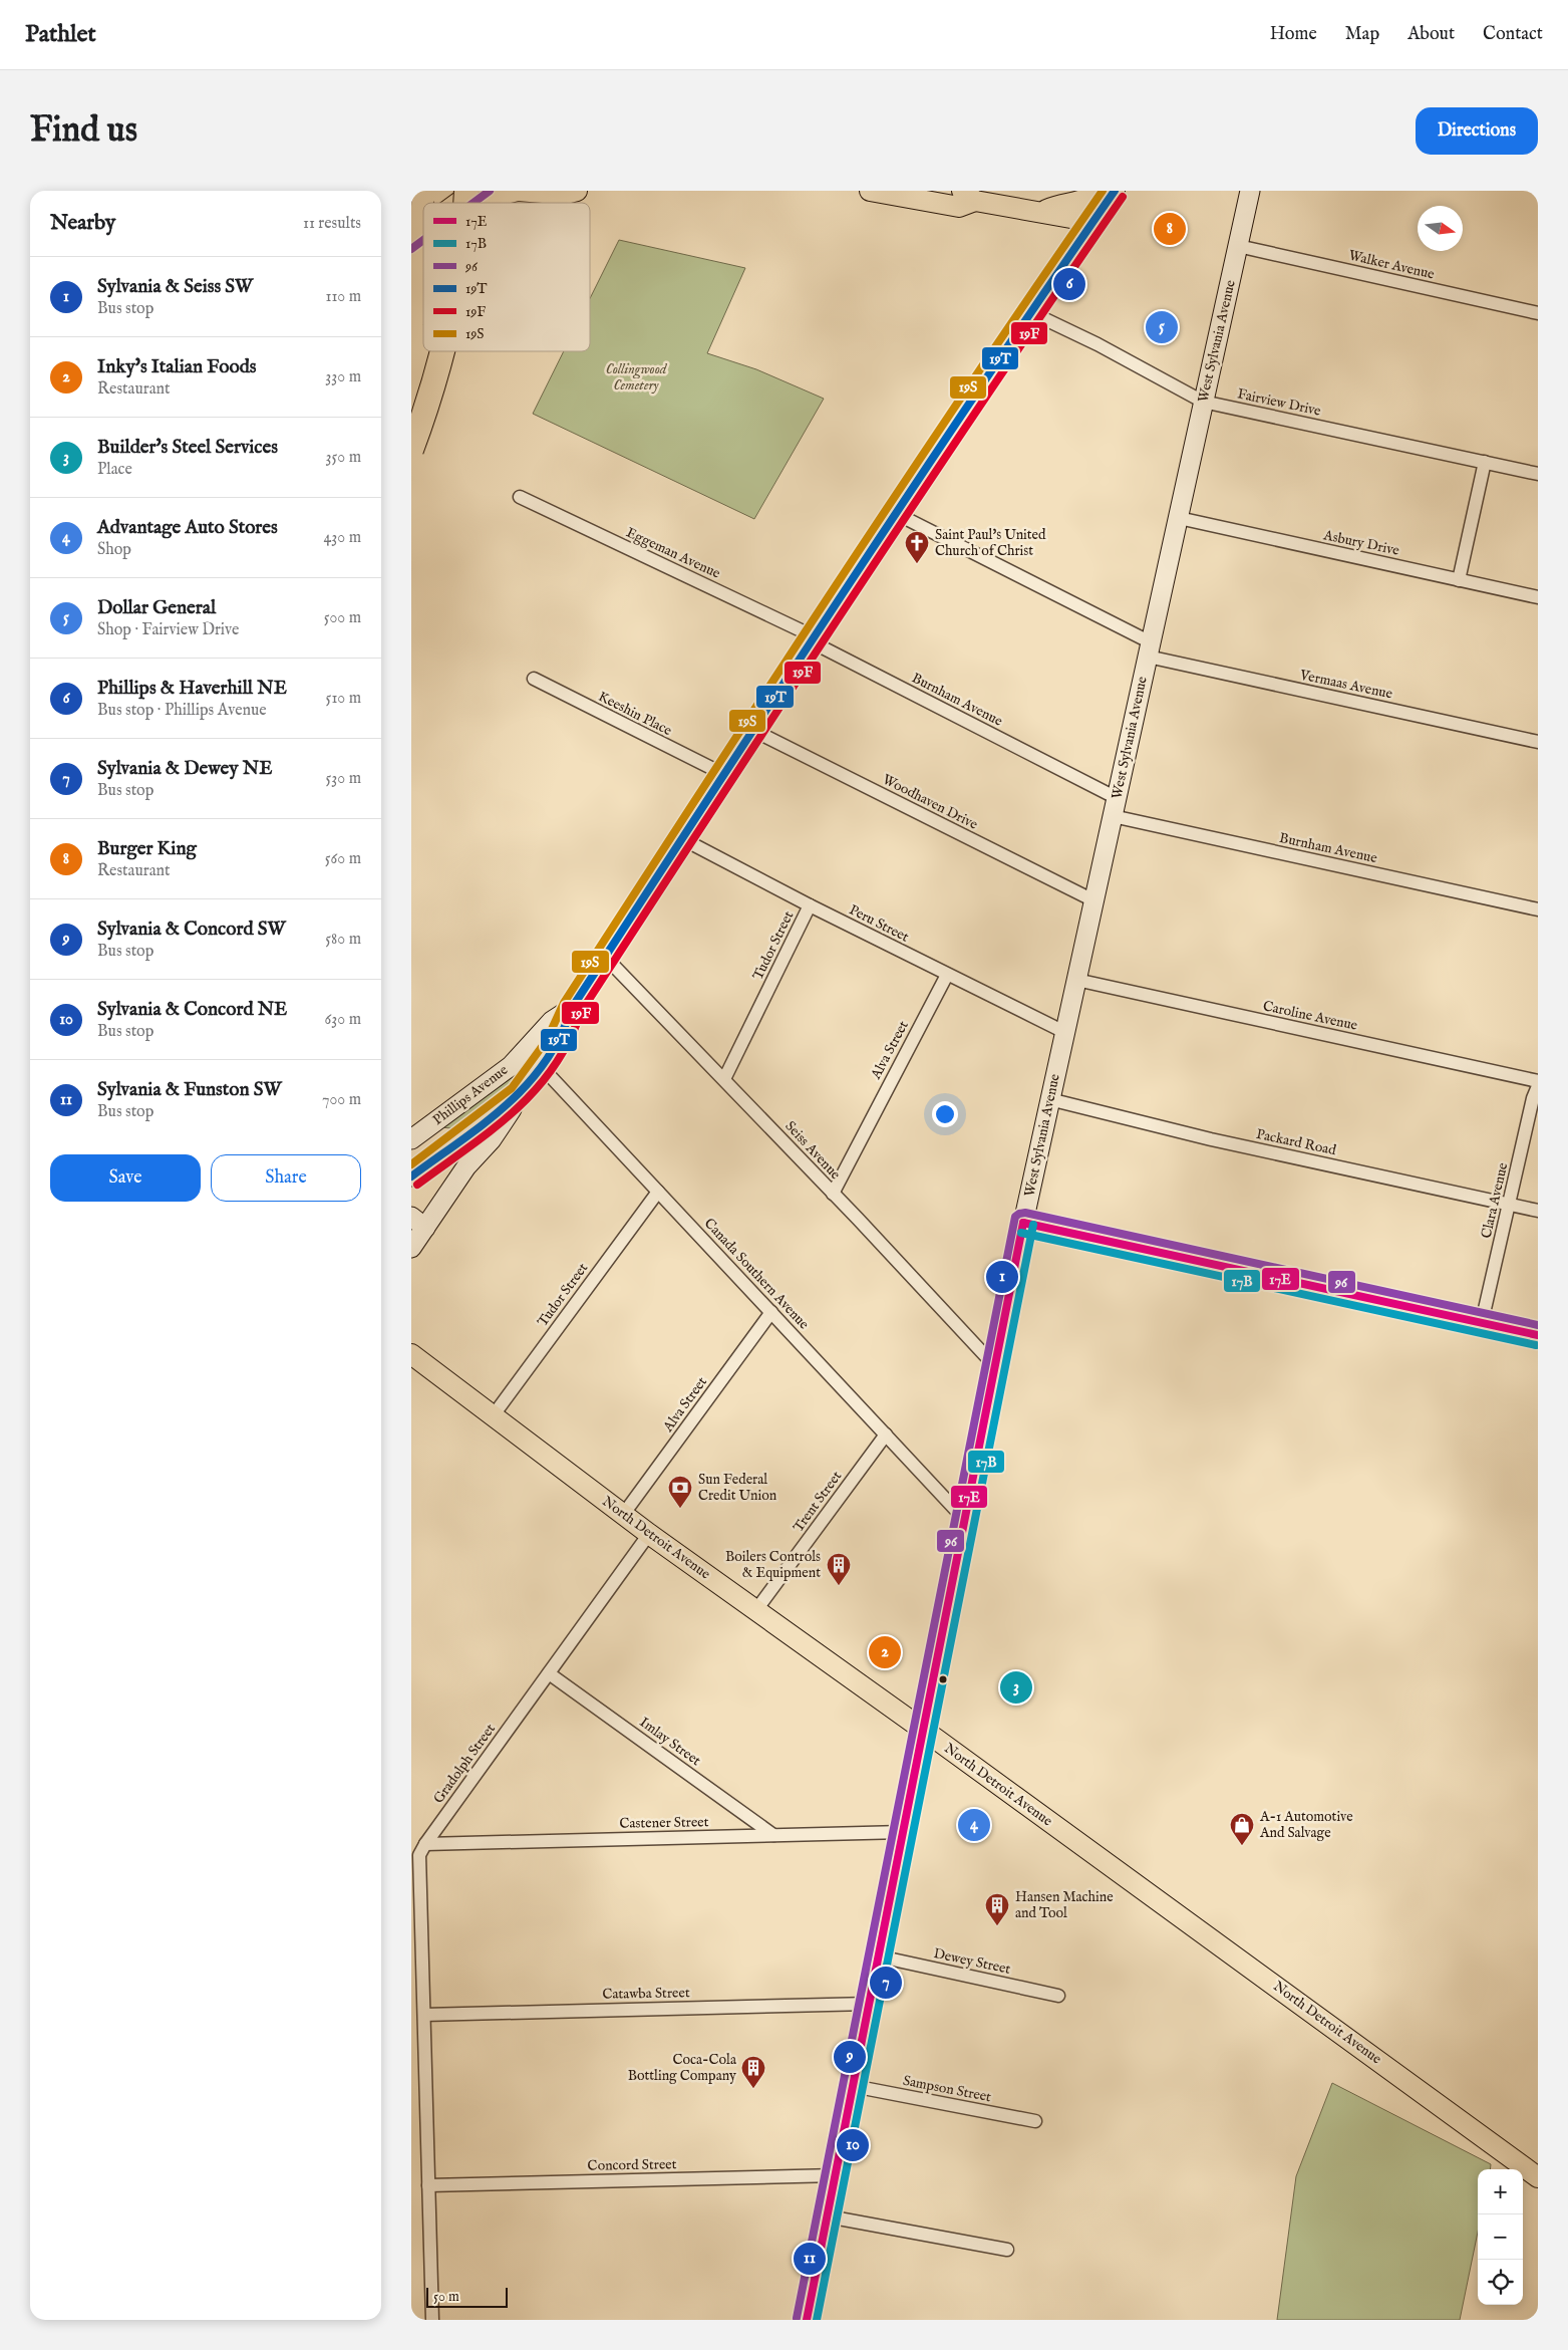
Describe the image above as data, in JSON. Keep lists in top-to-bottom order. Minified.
{"streets":{"main road":["West Sylvania Avenue","Phillips Avenue","North Detroit Avenue"],"street":["Walker Avenue","Fairview Drive","Asbury Drive","Eggeman Avenue","Vermaas Avenue","Burnham Avenue","Keeshin Place","Woodhaven Drive","Peru Street","Tudor Street","Caroline Avenue","Alva Street","Packard Road","Seiss Avenue","Clara Avenue","Canada Southern Avenue","Trent Street","Imlay Street","Gradolph Street","Castener Street","Dewey Street","Catawba Street","Sampson Street","Concord Street"]},"crossings":[["Walker Avenue","West Sylvania Avenue"],["West Sylvania Avenue","Fairview Drive"],["West Sylvania Avenue","Asbury Drive"],["West Sylvania Avenue","Vermaas Avenue"],["West Sylvania Avenue","Burnham Avenue"],["West Sylvania Avenue","Woodhaven Drive"],["West Sylvania Avenue","Peru Street"],["West Sylvania Avenue","Caroline Avenue"],["West Sylvania Avenue","Packard Road"],["West Sylvania Avenue","Seiss Avenue"],["West Sylvania Avenue","Canada Southern Avenue"],["West Sylvania Avenue","North Detroit Avenue"],["West Sylvania Avenue","Castener Street"],["West Sylvania Avenue","Dewey Street"],["West Sylvania Avenue","Catawba Street"],["West Sylvania Avenue","Sampson Street"],["West Sylvania Avenue","Concord Street"],["Fairview Drive","Phillips Avenue"],["Eggeman Avenue","Burnham Avenue"],["Eggeman Avenue","Phillips Avenue"],["Vermaas Avenue","Phillips Avenue"],["Burnham Avenue","Phillips Avenue"],["Keeshin Place","Phillips Avenue"],["Woodhaven Drive","Phillips Avenue"],["Peru Street","Tudor Street"],["Peru Street","Alva Street"],["Peru Street","Phillips Avenue"],["Tudor Street","Seiss Avenue"],["Tudor Street","Canada Southern Avenue"],["Tudor Street","North Detroit Avenue"],["Alva Street","Seiss Avenue"],["Alva Street","Canada Southern Avenue"],["Alva Street","North Detroit Avenue"],["Phillips Avenue","Seiss Avenue"],["Phillips Avenue","Canada Southern Avenue"],["Packard Road","Clara Avenue"],["Canada Southern Avenue","Trent Street"],["Trent Street","North Detroit Avenue"],["North Detroit Avenue","Gradolph Street"],["Imlay Street","Gradolph Street"],["Imlay Street","Castener Street"],["Gradolph Street","Castener Street"],["Gradolph Street","Catawba Street"],["Gradolph Street","Concord Street"]],"parks":["Collingwood Cemetery"],"places":{"church":["Saint Paul's United Church of Christ"],"bank":["Sun Federal Credit Union"],"building":["Boilers Controls & Equipment","Hansen Machine and Tool","Coca-Cola Bottling Company"],"shop":["A-1 Automotive And Salvage"]},"lines":["transit line 96","transit line 19T","transit line 19S","transit line 19F","transit line 17E","transit line 17B"],"legend":["17E","17B","96","19T","19F","19S"],"scale_bar":"50 m","north":"right","page":{"header":"Pathlet","nav":["Home","Map","About","Contact"],"buttons":["Directions",["Save","Share"]],"title":"Find us","heading":["Nearby","11 results"],"pins":["8","6","5","1","2","3","4","7","9","10","11"],"list":[{"mark":"1","name":"Sylvania & Seiss SW","note":"Bus stop","value":"110 m"},{"mark":"2","name":"Inky's Italian Foods","note":"Restaurant","value":"330 m"},{"mark":"3","name":"Builder's Steel Services","note":"Place","value":"350 m"},{"mark":"4","name":"Advantage Auto Stores","note":"Shop","value":"430 m"},{"mark":"5","name":"Dollar General","note":"Shop · Fairview Drive","value":"500 m"},{"mark":"6","name":"Phillips & Haverhill NE","note":"Bus stop · Phillips Avenue","value":"510 m"},{"mark":"7","name":"Sylvania & Dewey NE","note":"Bus stop","value":"530 m"},{"mark":"8","name":"Burger King","note":"Restaurant","value":"560 m"},{"mark":"9","name":"Sylvania & Concord SW","note":"Bus stop","value":"580 m"},{"mark":"10","name":"Sylvania & Concord NE","note":"Bus stop","value":"630 m"},{"mark":"11","name":"Sylvania & Funston SW","note":"Bus stop","value":"700 m"}],"map_buttons":["+","−"],"scale":"50 m"}}
